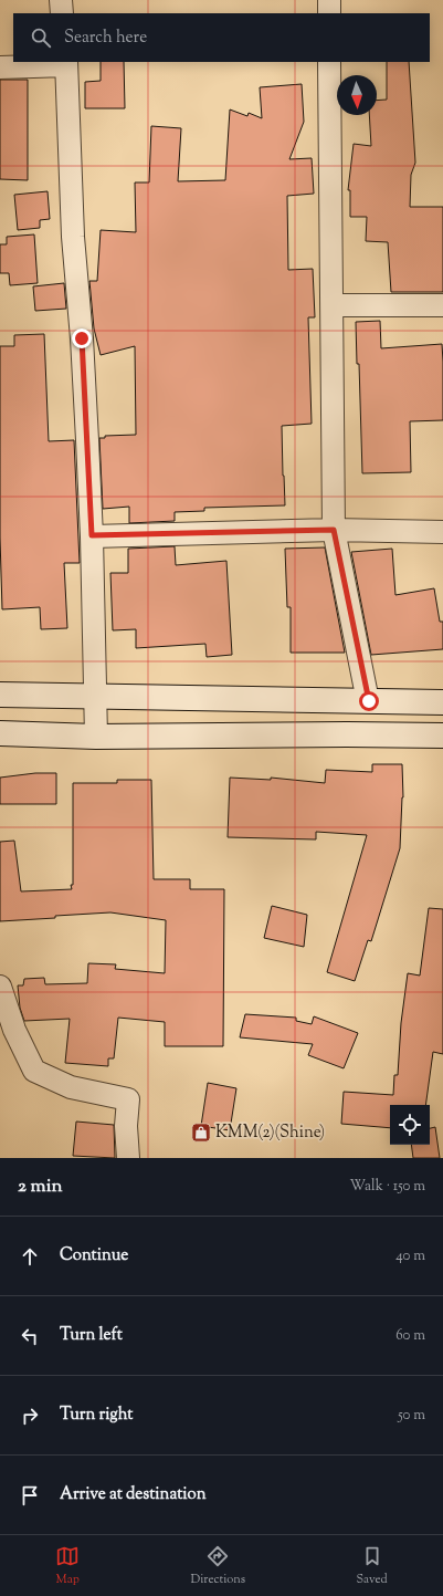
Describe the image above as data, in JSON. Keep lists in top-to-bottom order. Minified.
{"places":{"shop":["KMM(2)(Shine)"]},"north":"bottom","page":{"search":"Search here","heading":["2 min","Walk · 150 m"],"list":[["Continue","40 m"],["Turn left","60 m"],["Turn right","50 m"],"Arrive at destination"],"nav":["Map","Directions","Saved"]}}
